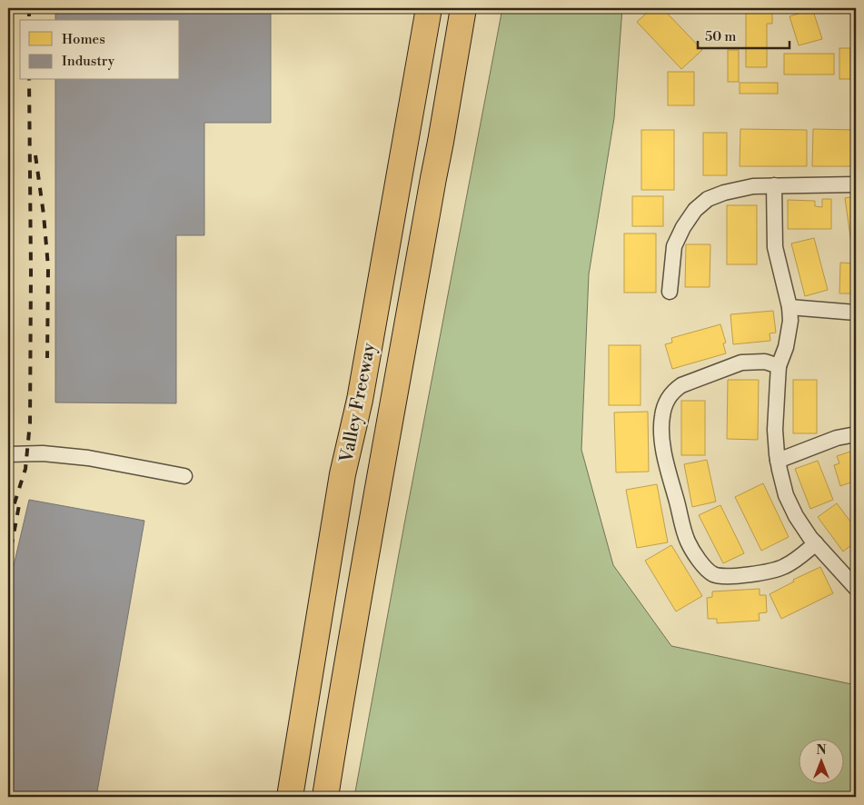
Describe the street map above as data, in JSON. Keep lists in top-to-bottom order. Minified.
{"streets":{"highway":["Valley Freeway"]},"legend":["Homes","Industry"],"scale_bar":"50 m","north":"top"}
